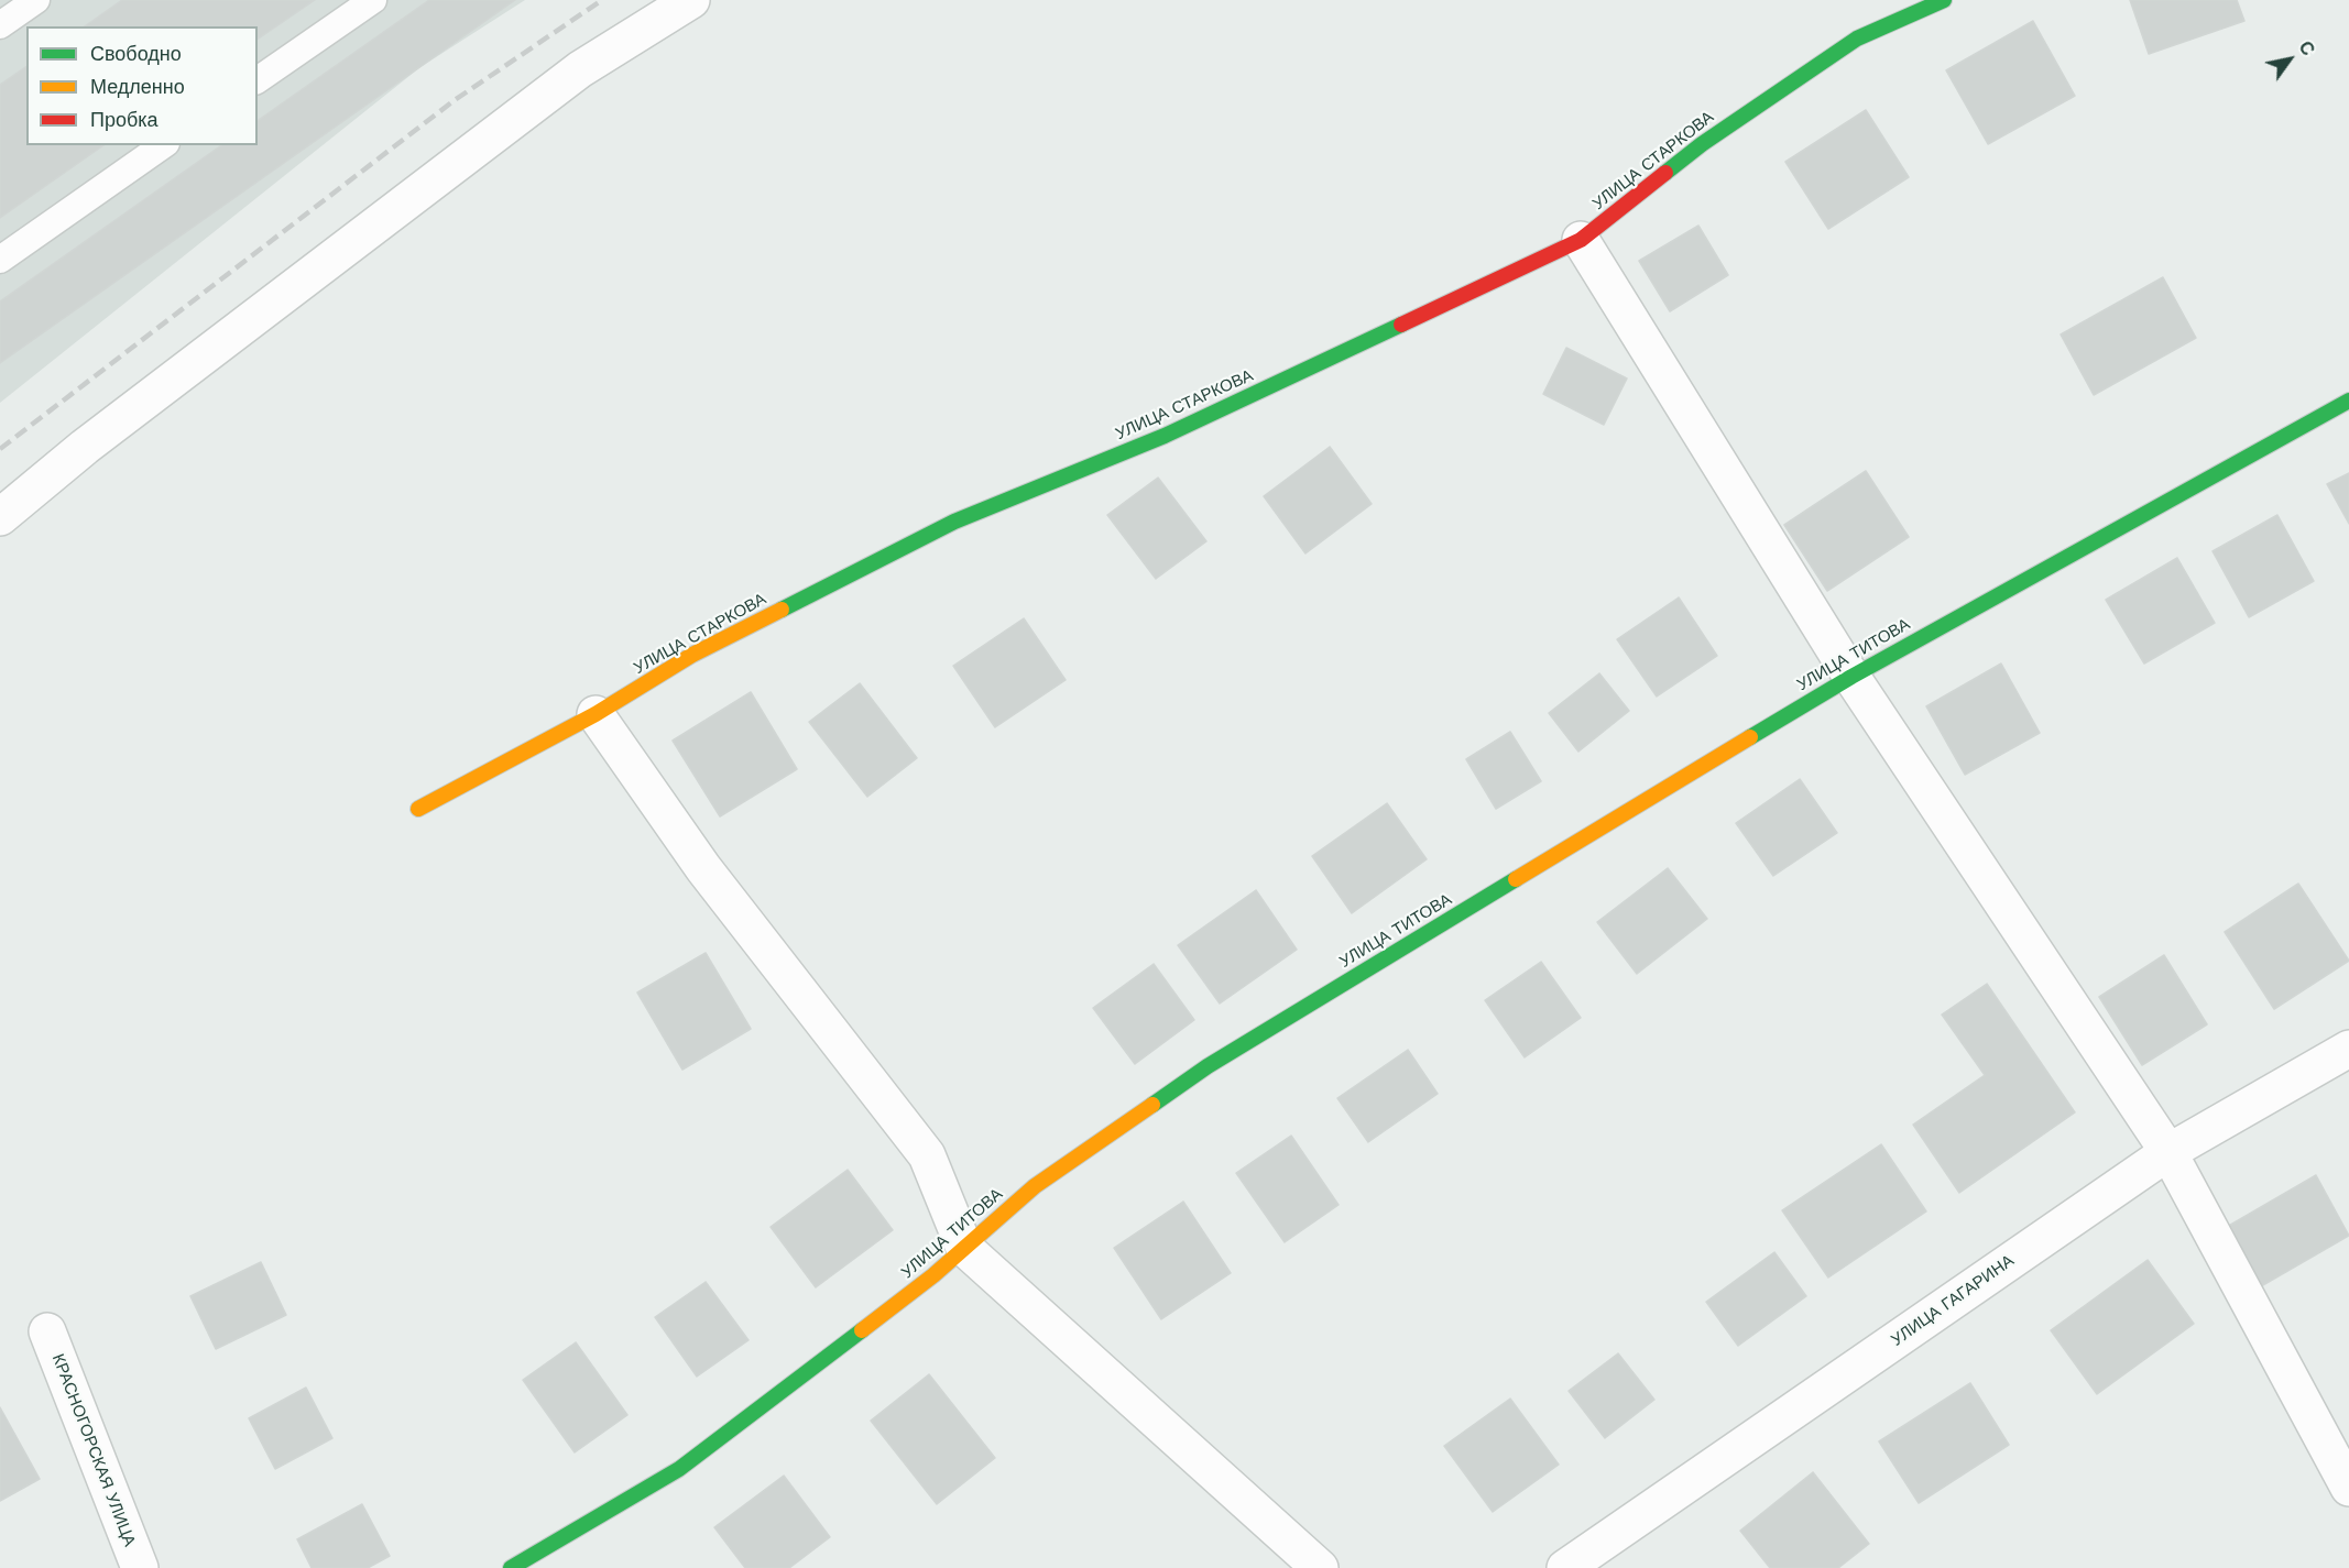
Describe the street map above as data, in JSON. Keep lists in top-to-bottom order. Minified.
{"streets":{"street":["УЛИЦА СТАРКОВА","УЛИЦА ТИТОВА","УЛИЦА ГАГАРИНА","КРАСНОГОРСКАЯ УЛИЦА"]},"legend":["Свободно","Медленно","Пробка"],"north":"top right"}
